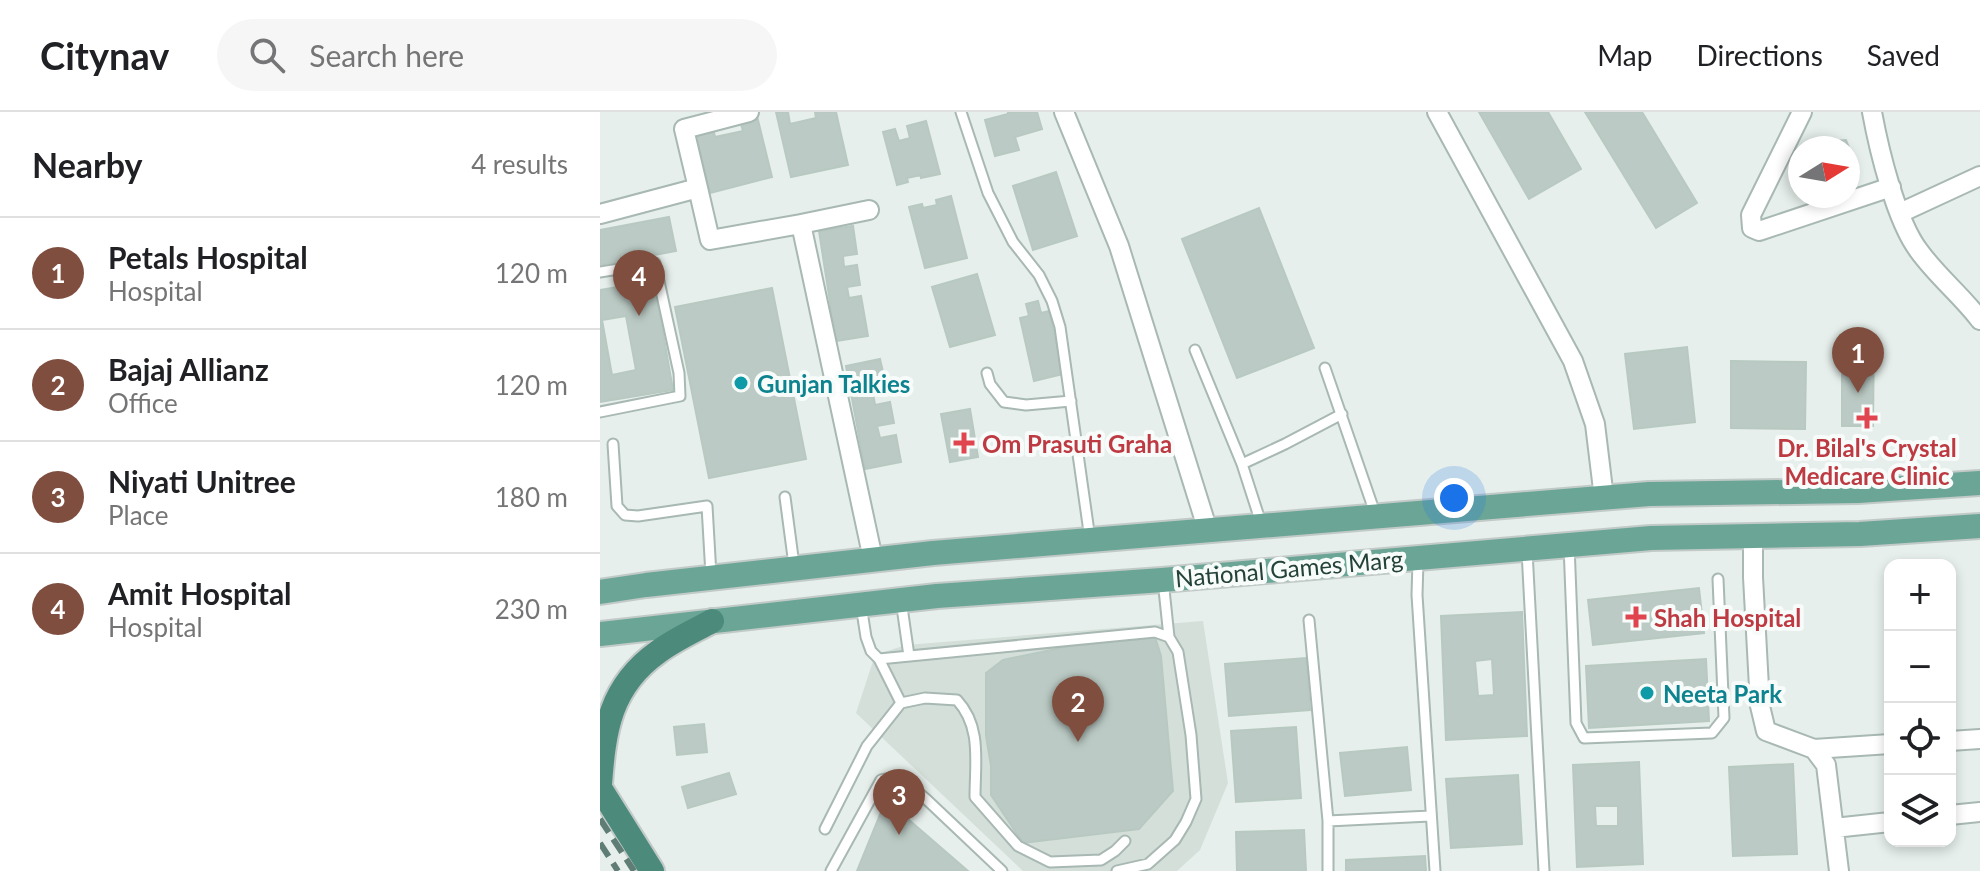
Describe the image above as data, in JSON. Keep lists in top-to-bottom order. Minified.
{"streets":{"main road":["National Games Marg"]},"places":{"other":["Gunjan Talkies","Neeta Park"],"health":["Dr. Bilal's Crystal Medicare Clinic","Om Prasuti Graha","Shah Hospital"]},"north":"right","page":{"header":"Citynav","search":"Search here","nav":["Map","Directions","Saved"],"heading":["Nearby","4 results"],"list":[{"mark":"1","name":"Petals Hospital","note":"Hospital","value":"120 m"},{"mark":"2","name":"Bajaj Allianz","note":"Office","value":"120 m"},{"mark":"3","name":"Niyati Unitree","note":"Place","value":"180 m"},{"mark":"4","name":"Amit Hospital","note":"Hospital","value":"230 m"}],"pins":["4","1","2","3"],"map_buttons":["+","−"]}}
